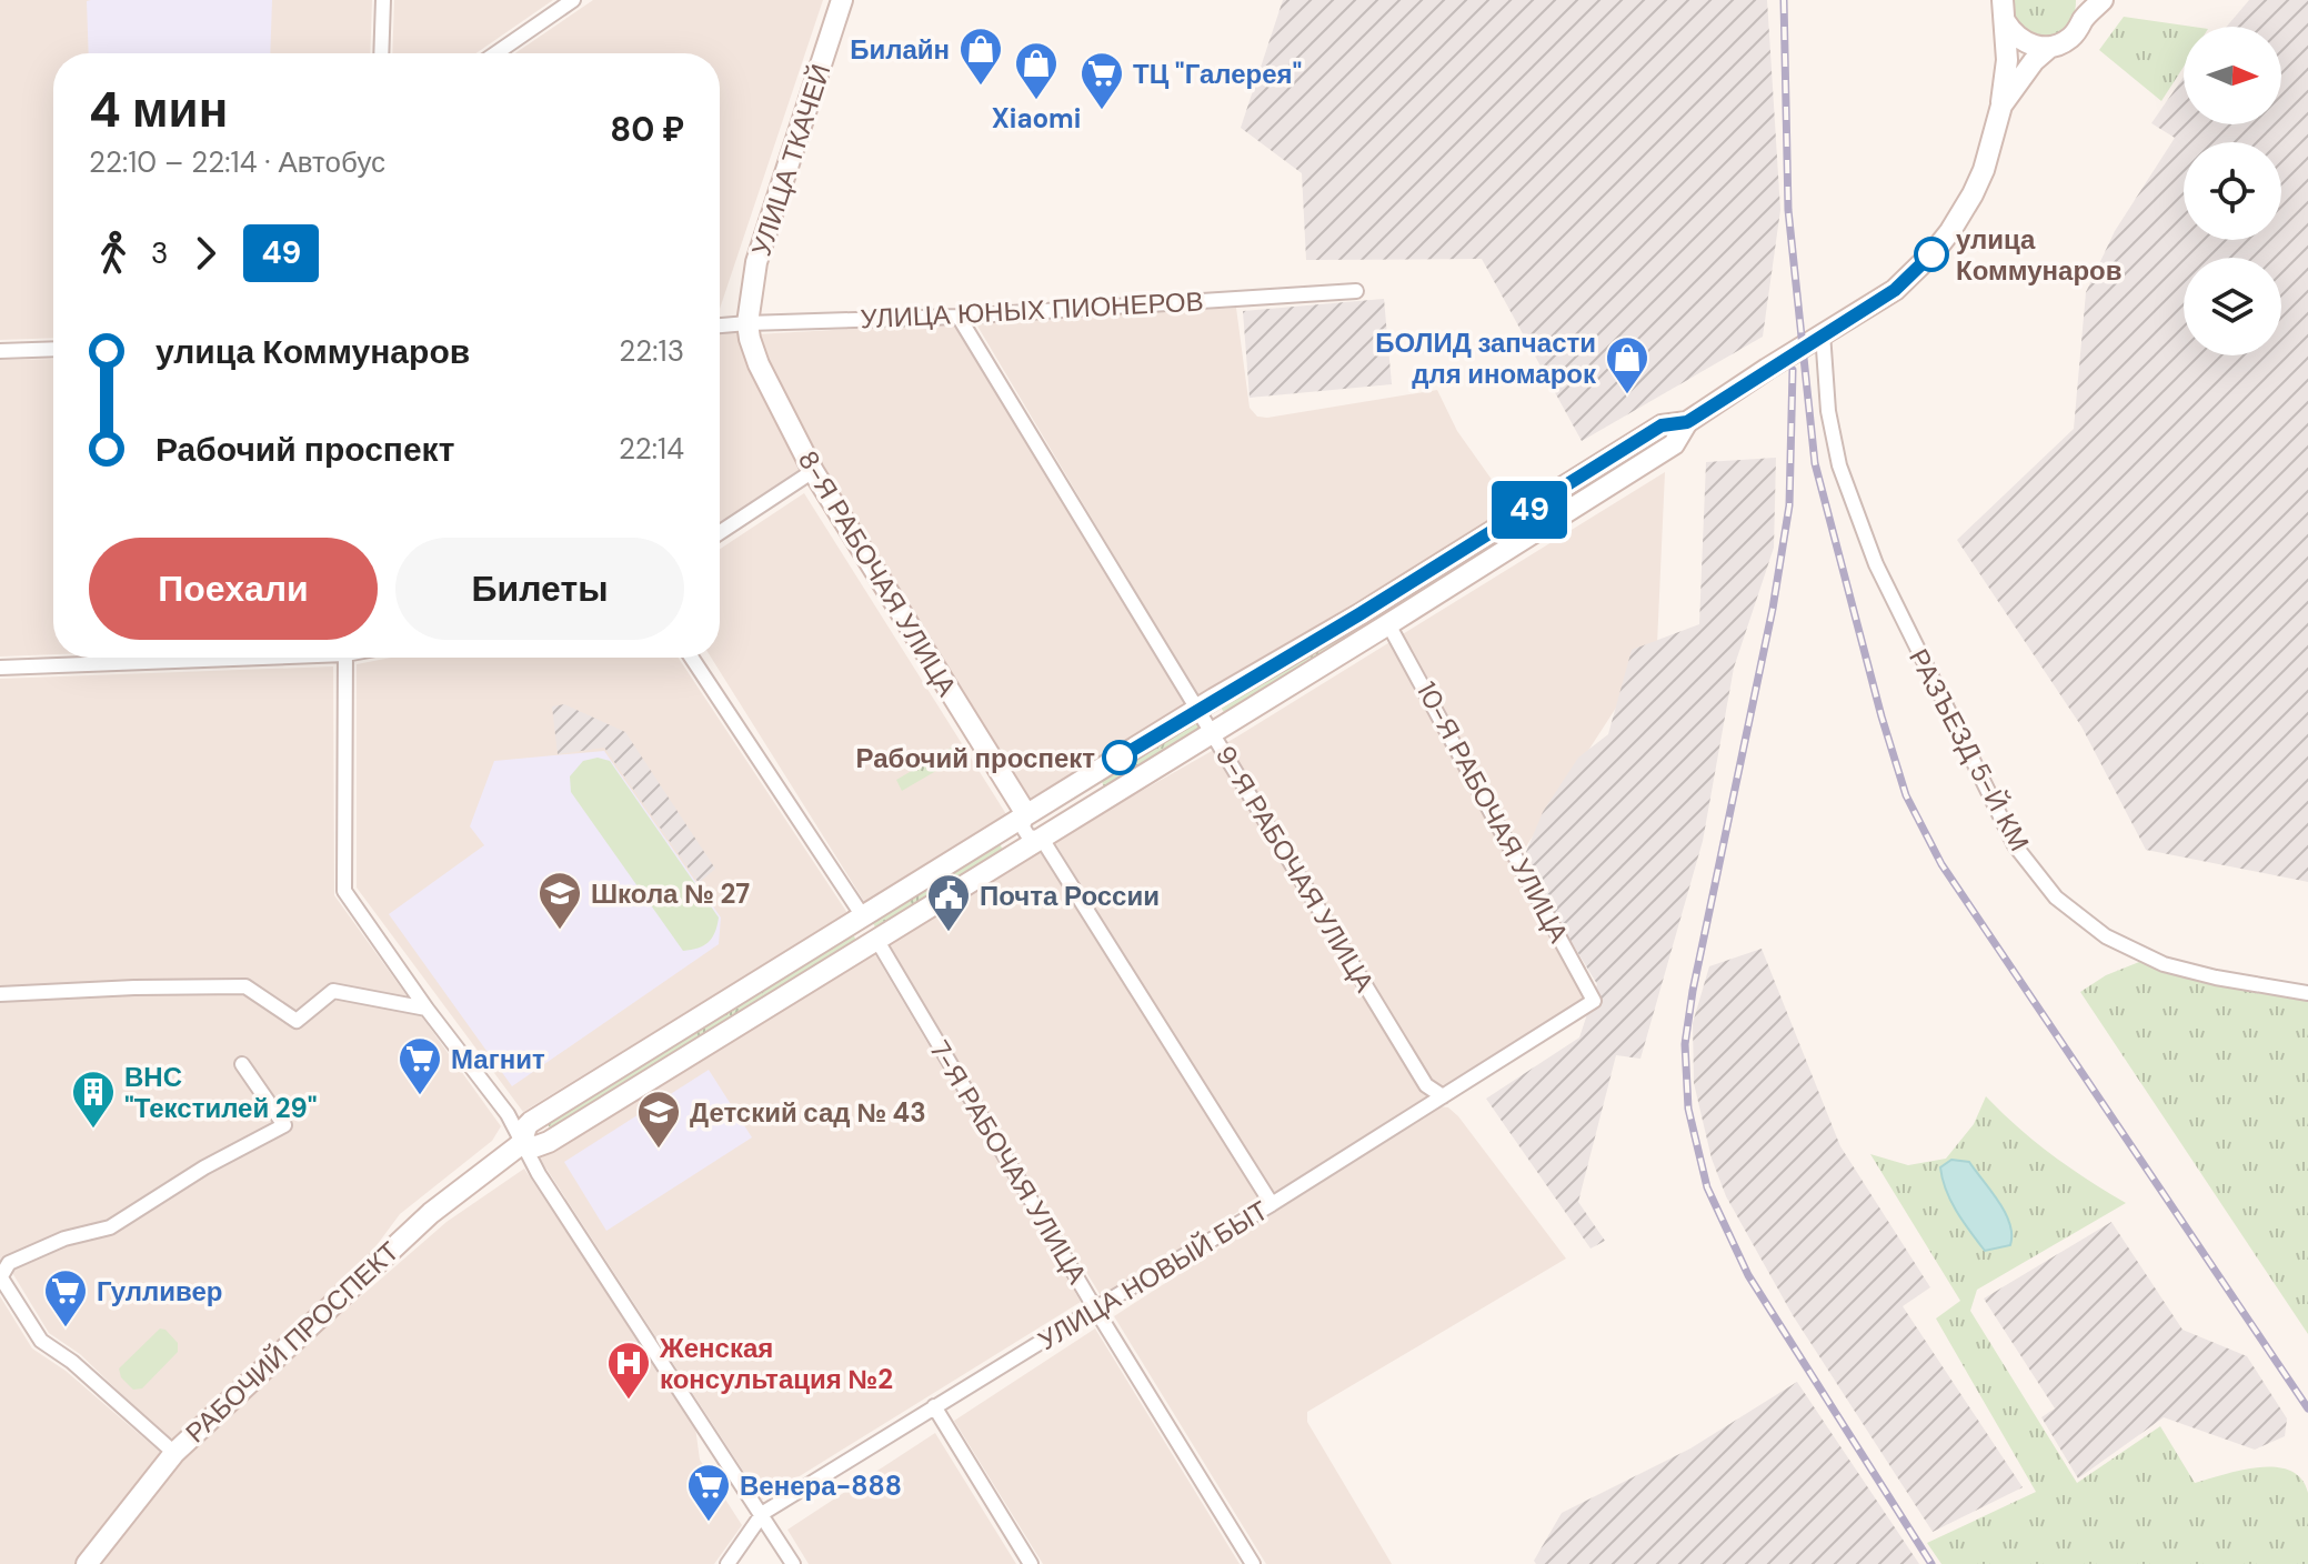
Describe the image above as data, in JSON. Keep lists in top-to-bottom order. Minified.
{"streets":{"street":["УЛИЦА ТКАЧЕЙ","УЛИЦА ЮНЫХ ПИОНЕРОВ","8-Я РАБОЧАЯ УЛИЦА","РАЗЪЕЗД 5-Й КМ","10-Я РАБОЧАЯ УЛИЦА","9-Я РАБОЧАЯ УЛИЦА","7-Я РАБОЧАЯ УЛИЦА","УЛИЦА НОВЫЙ БЫТ","РАБОЧИЙ ПРОСПЕКТ"]},"crossings":[["УЛИЦА ТКАЧЕЙ","УЛИЦА ЮНЫХ ПИОНЕРОВ"],["УЛИЦА ТКАЧЕЙ","8-Я РАБОЧАЯ УЛИЦА"],["УЛИЦА ЮНЫХ ПИОНЕРОВ","8-Я РАБОЧАЯ УЛИЦА"],["УЛИЦА ЮНЫХ ПИОНЕРОВ","9-Я РАБОЧАЯ УЛИЦА"],["8-Я РАБОЧАЯ УЛИЦА","РАБОЧИЙ ПРОСПЕКТ"],["РАЗЪЕЗД 5-Й КМ","РАБОЧИЙ ПРОСПЕКТ"],["10-Я РАБОЧАЯ УЛИЦА","УЛИЦА НОВЫЙ БЫТ"],["10-Я РАБОЧАЯ УЛИЦА","РАБОЧИЙ ПРОСПЕКТ"],["9-Я РАБОЧАЯ УЛИЦА","УЛИЦА НОВЫЙ БЫТ"],["9-Я РАБОЧАЯ УЛИЦА","РАБОЧИЙ ПРОСПЕКТ"],["7-Я РАБОЧАЯ УЛИЦА","УЛИЦА НОВЫЙ БЫТ"],["7-Я РАБОЧАЯ УЛИЦА","РАБОЧИЙ ПРОСПЕКТ"]],"places":{"shop":["Билайн","Xiaomi","БОЛИД запчасти для иномарок"],"supermarket":["ТЦ \"Галерея\"","Магнит","Гулливер","Венера-888"],"other":["улица Коммунаров","Рабочий проспект"],"school or university":["Школа № 27","Детский сад № 43"],"public building":["Почта России"],"building":["ВНС \"Текстилей 29\""],"hospital":["Женская консультация №2"]},"lines":["bus line 49"],"north":"right","page":{"on_map":"49","heading":["4 мин","22:10 – 22:14 · Автобус","80 ₽"],"legs":["3","49"],"list":[{"name":"улица Коммунаров","value":"22:13"},{"name":"Рабочий проспект","value":"22:14"}],"buttons":["Поехали","Билеты"]}}
